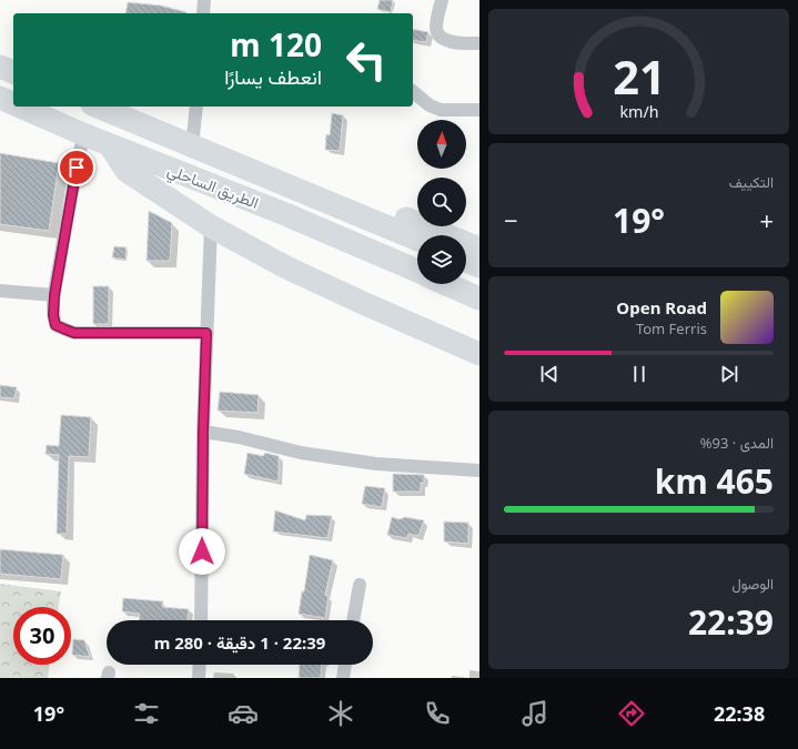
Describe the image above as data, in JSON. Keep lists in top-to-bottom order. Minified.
{"streets":{"highway":["الطريق الساحلي"]},"north":"top","page":{"turn":["120 m","انعطف يسارًا"],"tile":["التكييف",["المدى · 93%","465 km"],["الوصول","22:39"]],"heat":["−","19°","+"],"song":["Open Road","Tom Ferris"],"limit":"30","trip":"22:39 · 1 دقيقة · 280 m","tabs":["22:38","19°"],"gauge":["21","km/h"]}}
